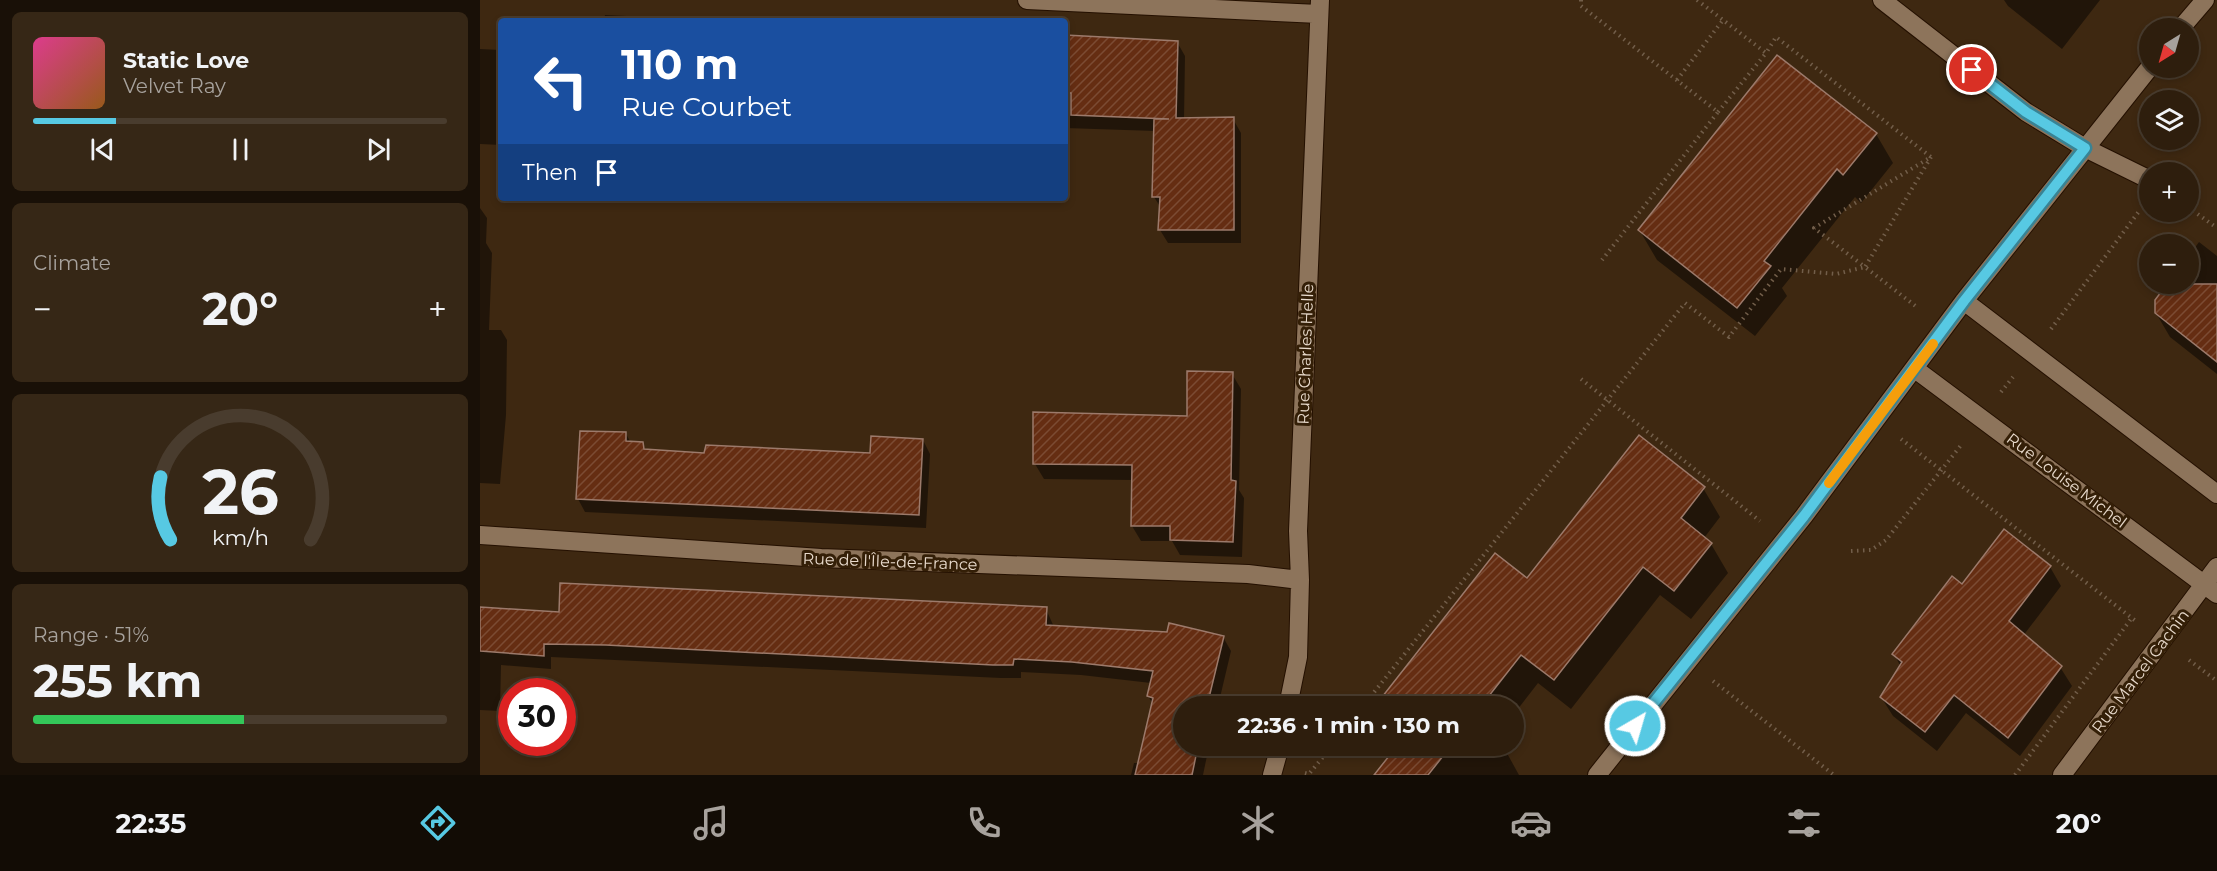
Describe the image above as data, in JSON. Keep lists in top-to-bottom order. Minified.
{"streets":{"street":["Rue Charles Helle","Rue Louise Michel","Rue de l'Île-de-France","Rue Marcel Cachin"]},"crossings":[["Rue Charles Helle","Rue de l'Île-de-France"],["Rue Louise Michel","Rue Marcel Cachin"]],"north":"bottom left","page":{"map_buttons":["+","−"],"turn":["110 m","Rue Courbet"],"song":["Static Love","Velvet Ray"],"then":"Then","tile":["Climate",["Range · 51%","255 km"]],"heat":["−","20°","+"],"limit":"30","trip":"22:36 · 1 min · 130 m","tabs":["22:35","20°"],"gauge":["26","km/h"]}}
